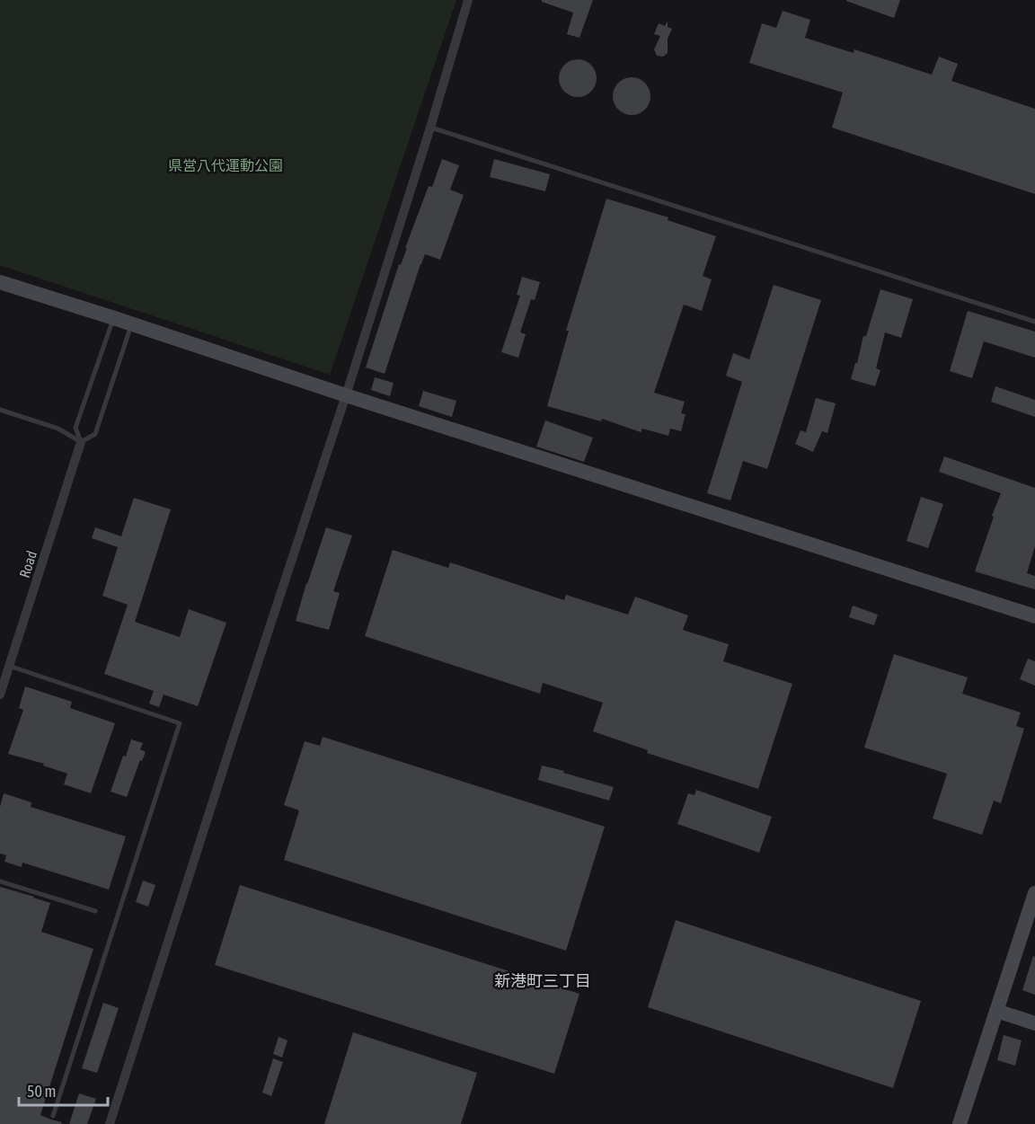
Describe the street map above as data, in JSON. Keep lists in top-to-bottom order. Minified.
{"streets":{"street":["Road"]},"districts":["新港町三丁目"],"parks":["県営八代運動公園"],"scale_bar":"50 m"}
